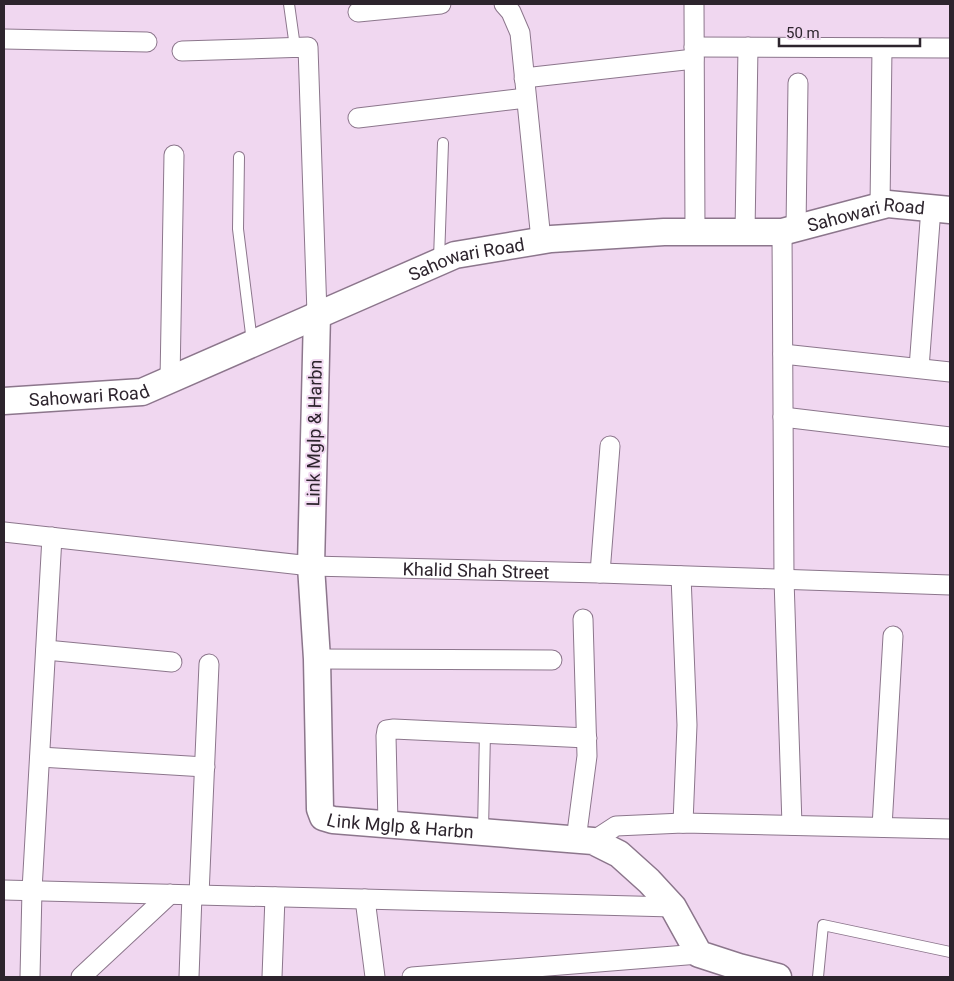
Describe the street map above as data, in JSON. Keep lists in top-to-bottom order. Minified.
{"streets":{"street":["Sahowari Road","Link Mglp & Harbn","Khalid Shah Street"]},"crossings":[["Sahowari Road","Link Mglp & Harbn"],["Link Mglp & Harbn","Khalid Shah Street"]],"scale_bar":"50 m"}
